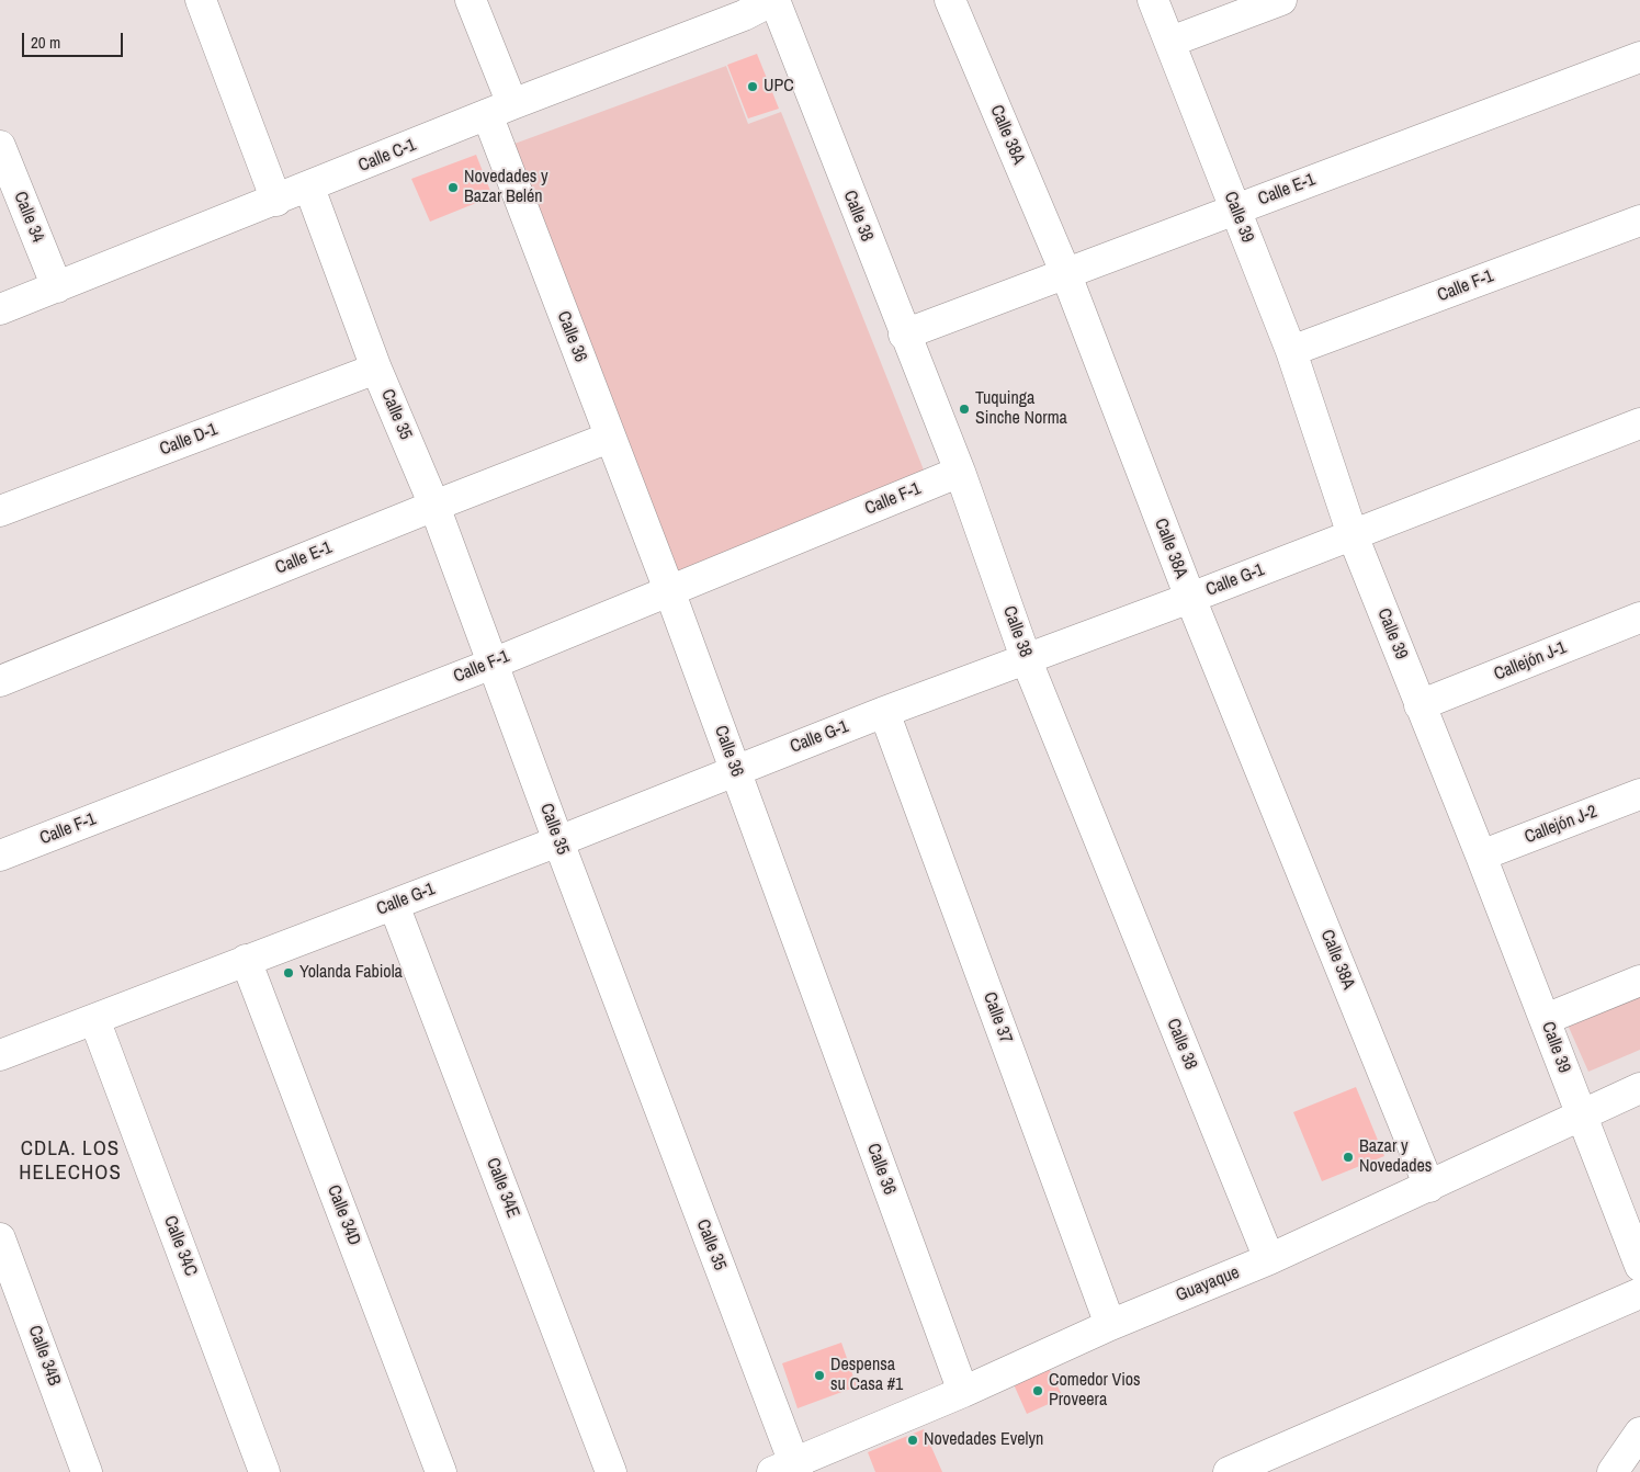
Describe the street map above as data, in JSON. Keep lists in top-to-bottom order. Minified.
{"streets":{"street":["Calle 38A","Calle C-1","Calle E-1","Calle 38","Calle 34","Calle 39","Calle F-1","Calle 36","Calle 35","Calle D-1","Calle G-1","Callejón J-1","Callejón J-2","Calle 37","Calle 34E","Calle 34D","Calle 34C","Guayaque","Calle 34B"]},"crossings":[["Calle 38A","Calle E-1"],["Calle 38A","Calle G-1"],["Calle 38A","Guayaque"],["Calle C-1","Calle 38"],["Calle C-1","Calle 34"],["Calle C-1","Calle 36"],["Calle C-1","Calle 35"],["Calle E-1","Calle 38"],["Calle E-1","Calle 39"],["Calle E-1","Calle 36"],["Calle E-1","Calle 35"],["Calle 38","Calle F-1"],["Calle 38","Calle G-1"],["Calle 38","Guayaque"],["Calle 39","Calle F-1"],["Calle 39","Calle G-1"],["Calle 39","Callejón J-1"],["Calle 39","Callejón J-2"],["Calle 39","Guayaque"],["Calle F-1","Calle 36"],["Calle F-1","Calle 35"],["Calle 36","Calle G-1"],["Calle 36","Guayaque"],["Calle 35","Calle D-1"],["Calle 35","Calle G-1"],["Calle 35","Guayaque"],["Calle G-1","Calle 37"],["Calle G-1","Calle 34E"],["Calle G-1","Calle 34D"],["Calle G-1","Calle 34C"],["Calle 37","Guayaque"]],"districts":["CDLA. LOS HELECHOS"],"places":["UPC","Novedades y Bazar Belén","Tuquinga Sinche Norma","Yolanda Fabiola","Bazar y Novedades","Despensa su Casa #1","Comedor Vios Proveera","Novedades Evelyn"],"scale_bar":"20 m"}
